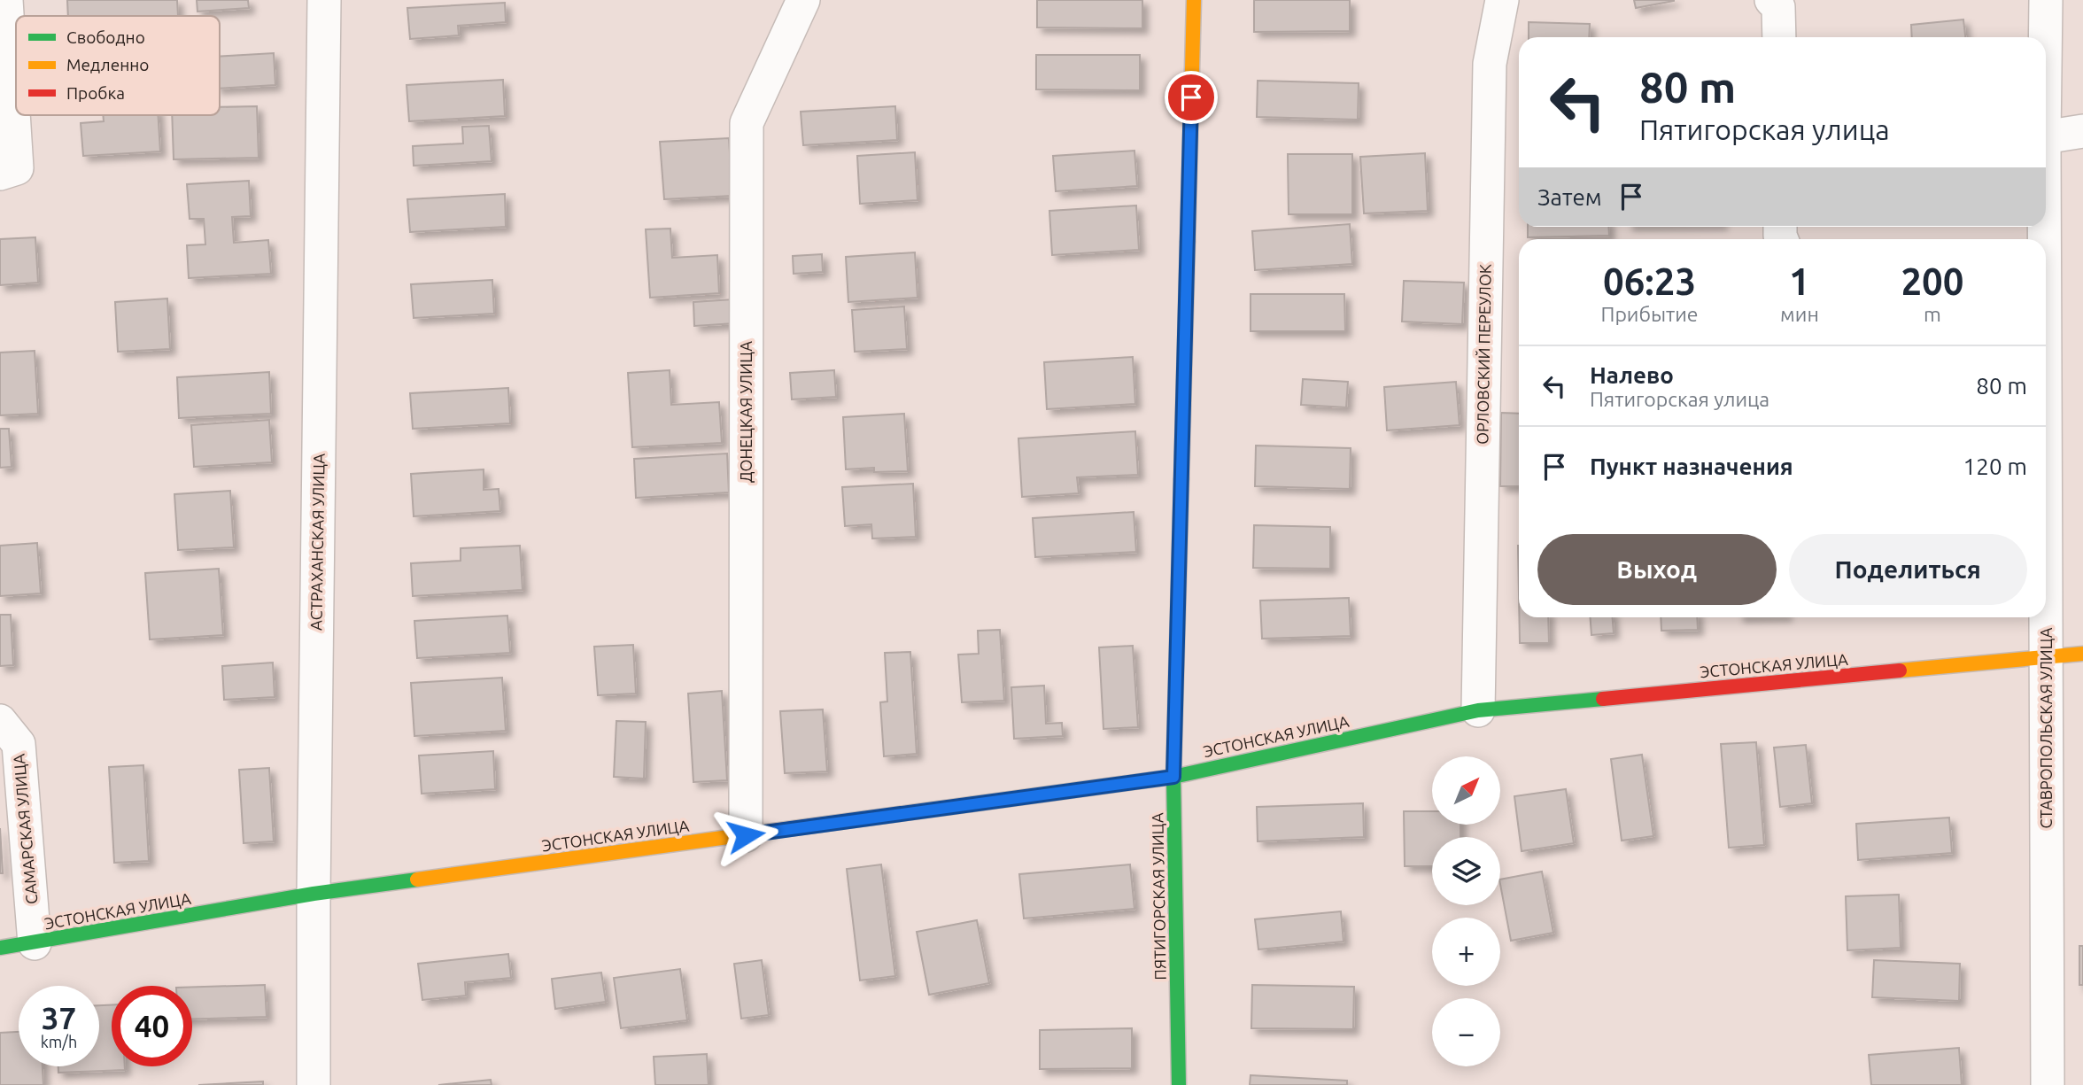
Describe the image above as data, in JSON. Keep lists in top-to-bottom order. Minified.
{"streets":{"street":["ОРЛОВСКИЙ ПЕРЕУЛОК","ДОНЕЦКАЯ УЛИЦА","АСТРАХАНСКАЯ УЛИЦА","ЭСТОНСКАЯ УЛИЦА","СТАВРОПОЛЬСКАЯ УЛИЦА","САМАРСКАЯ УЛИЦА","ПЯТИГОРСКАЯ УЛИЦА"]},"crossings":[["ОРЛОВСКИЙ ПЕРЕУЛОК","ЭСТОНСКАЯ УЛИЦА"],["ДОНЕЦКАЯ УЛИЦА","ЭСТОНСКАЯ УЛИЦА"],["АСТРАХАНСКАЯ УЛИЦА","ЭСТОНСКАЯ УЛИЦА"],["ЭСТОНСКАЯ УЛИЦА","СТАВРОПОЛЬСКАЯ УЛИЦА"],["ЭСТОНСКАЯ УЛИЦА","САМАРСКАЯ УЛИЦА"],["ЭСТОНСКАЯ УЛИЦА","ПЯТИГОРСКАЯ УЛИЦА"]],"legend":["Свободно","Медленно","Пробка"],"north":"top right","page":{"turn":["80 m","Пятигорская улица"],"then":"Затем","eta":["06:23","Прибытие","1","мин","200","m"],"list":[{"name":"Налево","note":"Пятигорская улица","value":"80 m"},{"name":"Пункт назначения","value":"120 m"}],"buttons":["Выход","Поделиться"],"map_buttons":["+","−"],"speed":"37 km/h","limit":"40"}}
